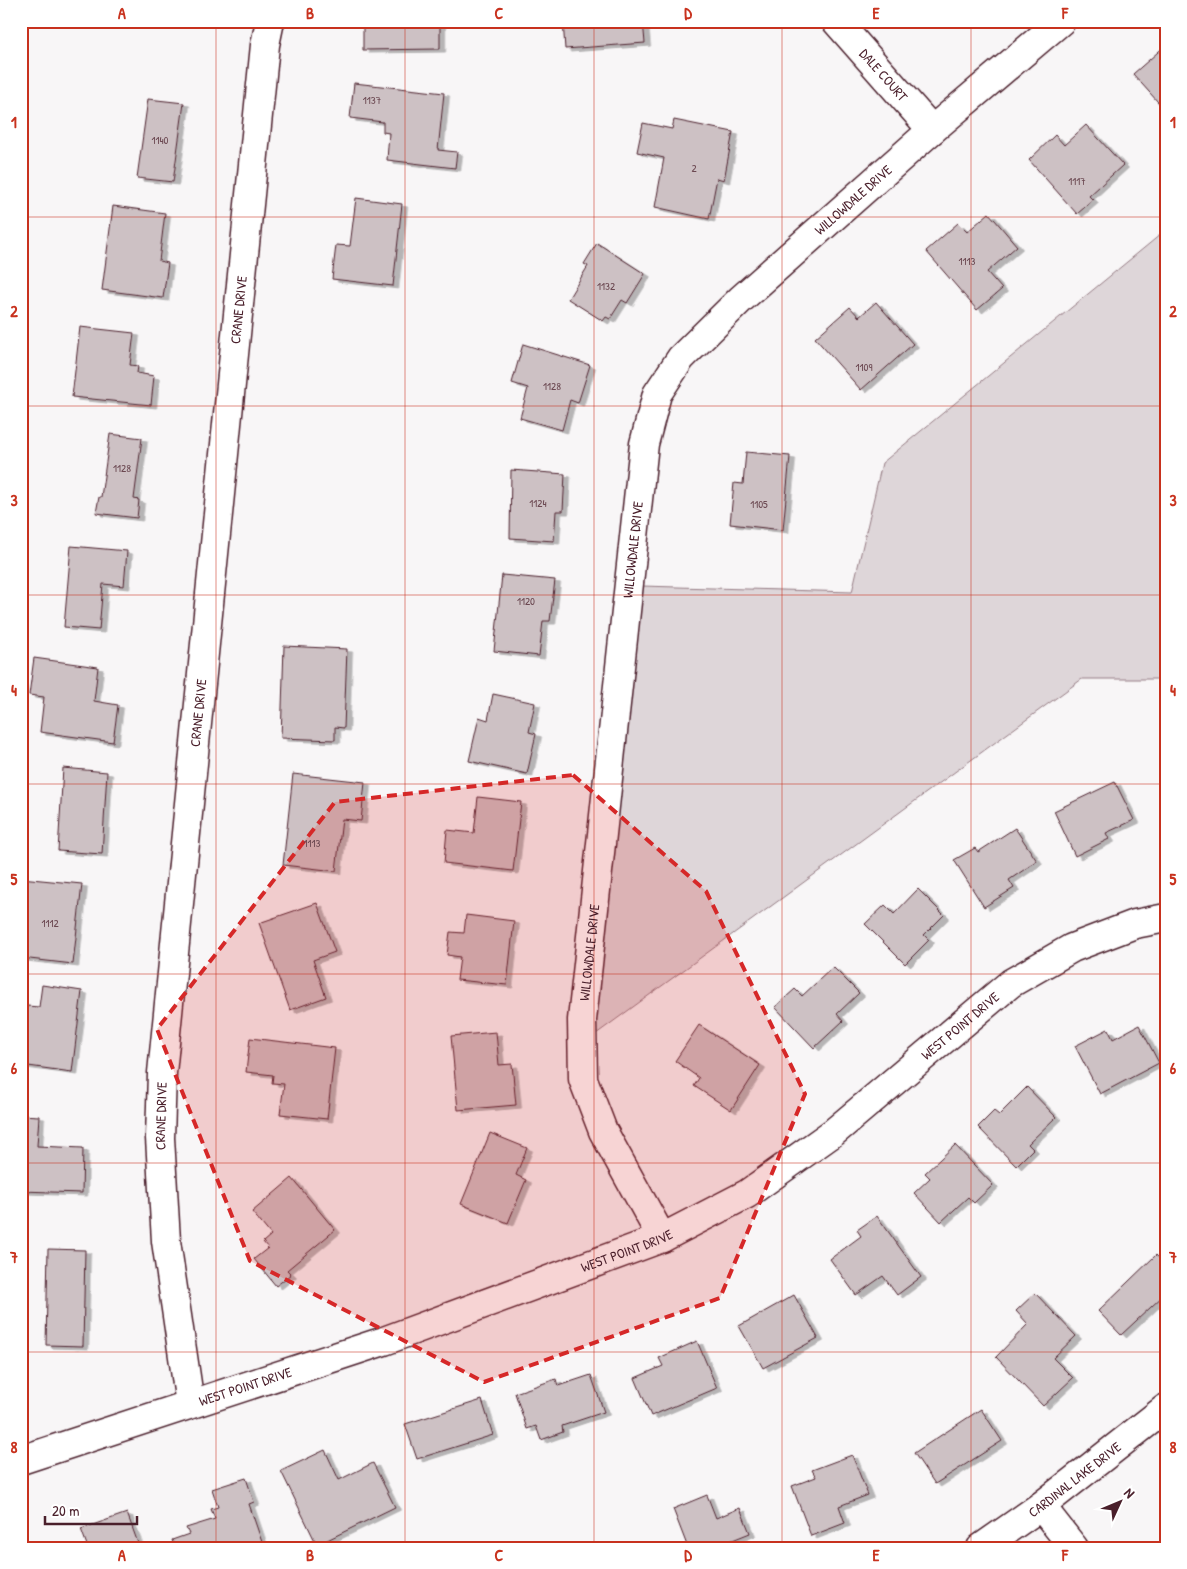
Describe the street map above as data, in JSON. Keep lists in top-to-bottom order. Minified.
{"streets":{"street":["DALE COURT","WILLOWDALE DRIVE","CRANE DRIVE","WEST POINT DRIVE","CARDINAL LAKE DRIVE"]},"crossings":[["DALE COURT","WILLOWDALE DRIVE"],["WILLOWDALE DRIVE","WEST POINT DRIVE"],["CRANE DRIVE","WEST POINT DRIVE"]],"house_numbers":["1137","1140","2","1117","1113","1132","1109","1128","1128","1124","1105","1120","1113","1112"],"scale_bar":"20 m","north":"top right","grid":{"columns":["A","B","C","D","E","F"],"rows":["1","2","3","4","5","6","7","8"]}}
